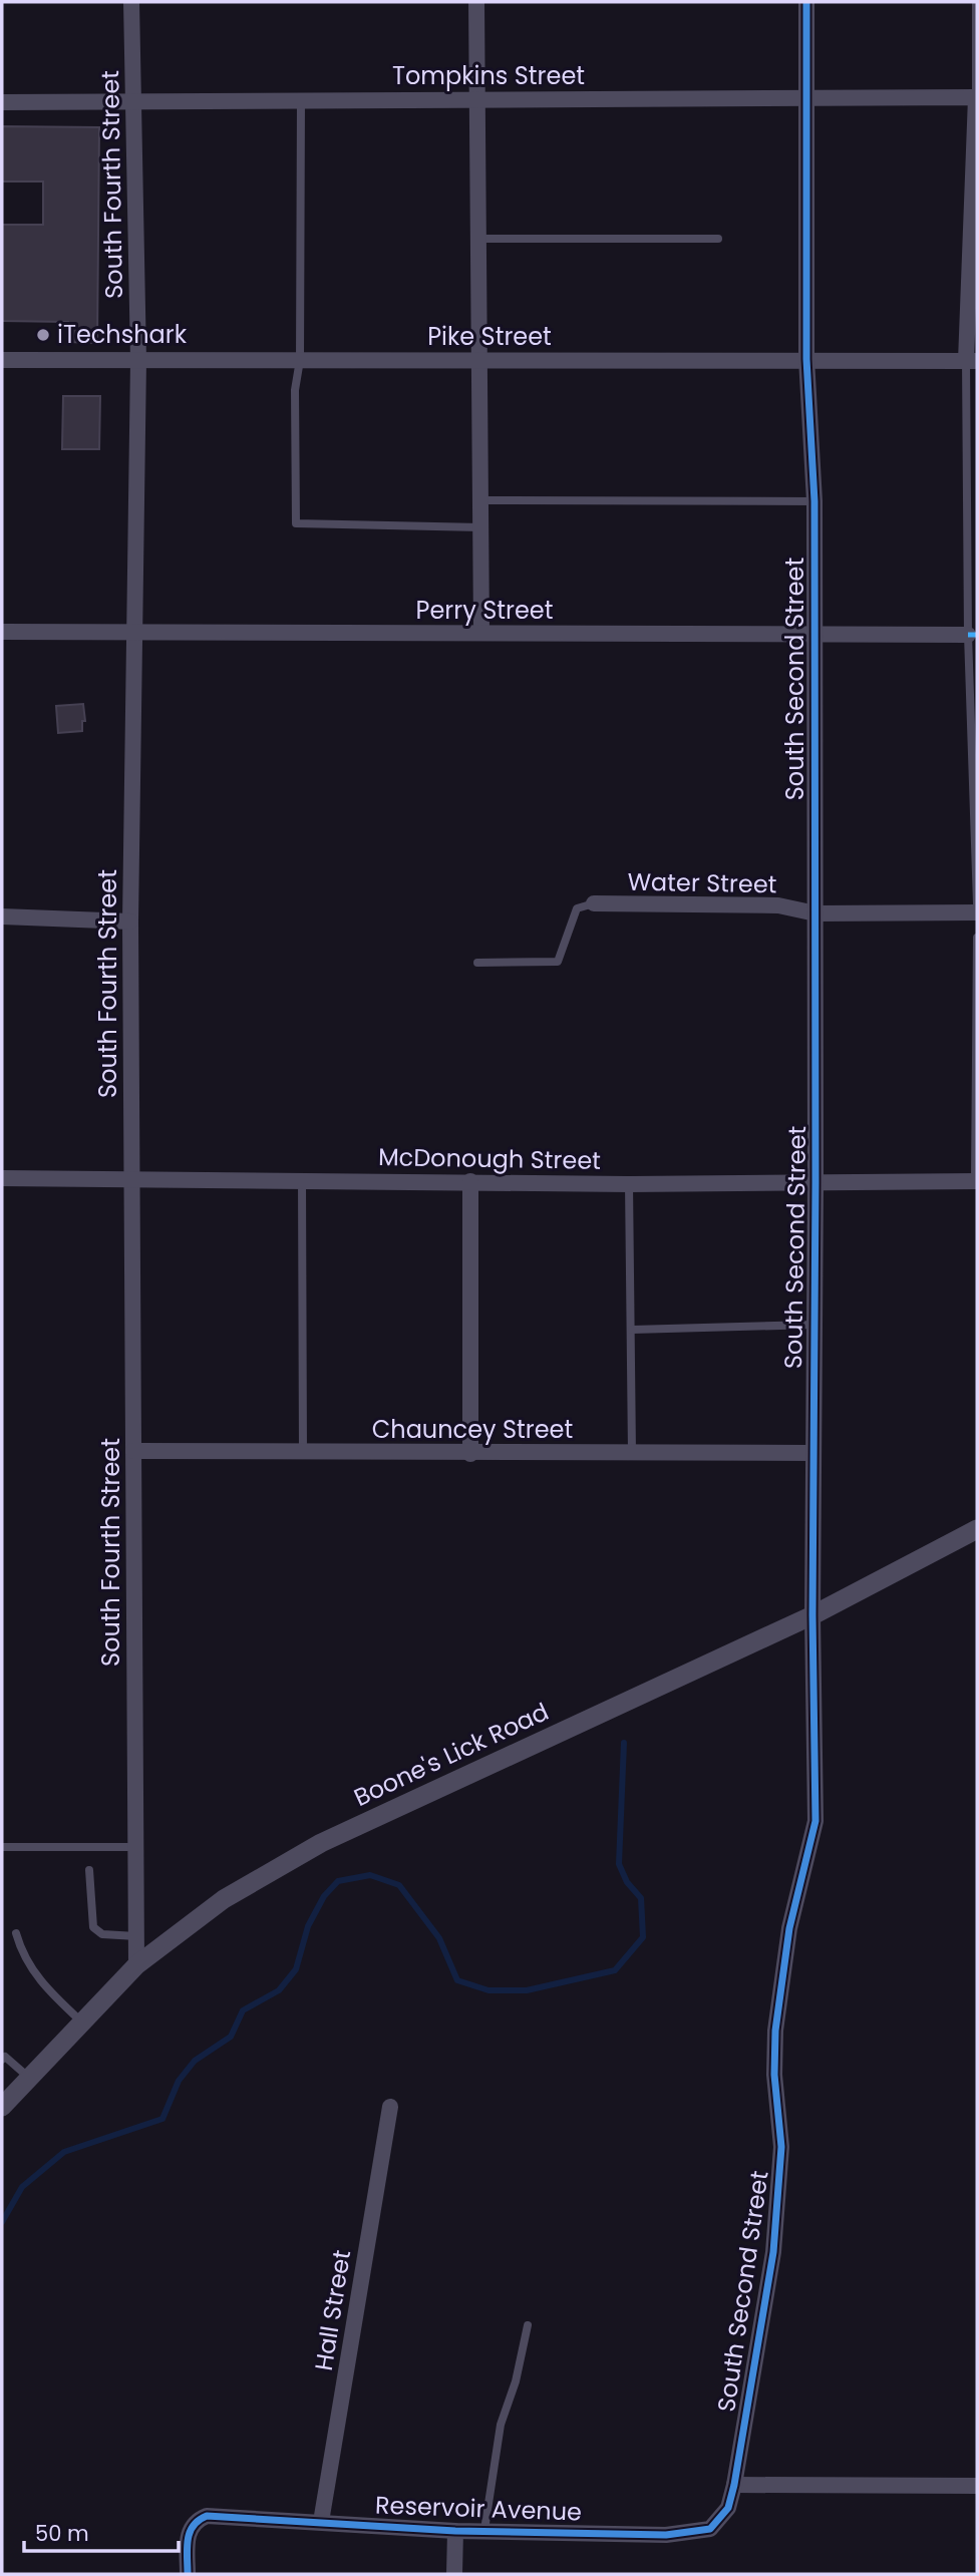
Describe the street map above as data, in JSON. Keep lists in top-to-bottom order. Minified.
{"streets":{"street":["Tompkins Street","South Fourth Street","Pike Street","Perry Street","South Second Street","Water Street","McDonough Street","Chauncey Street","Boone's Lick Road","Hall Street","Reservoir Avenue"]},"crossings":[["Tompkins Street","South Fourth Street"],["Tompkins Street","South Second Street"],["South Fourth Street","Pike Street"],["South Fourth Street","Perry Street"],["South Fourth Street","McDonough Street"],["South Fourth Street","Chauncey Street"],["South Fourth Street","Boone's Lick Road"],["Pike Street","South Second Street"],["Perry Street","South Second Street"],["South Second Street","Water Street"],["South Second Street","McDonough Street"],["South Second Street","Chauncey Street"],["South Second Street","Boone's Lick Road"],["South Second Street","Reservoir Avenue"],["Hall Street","Reservoir Avenue"]],"places":["iTechshark"],"scale_bar":"50 m"}
